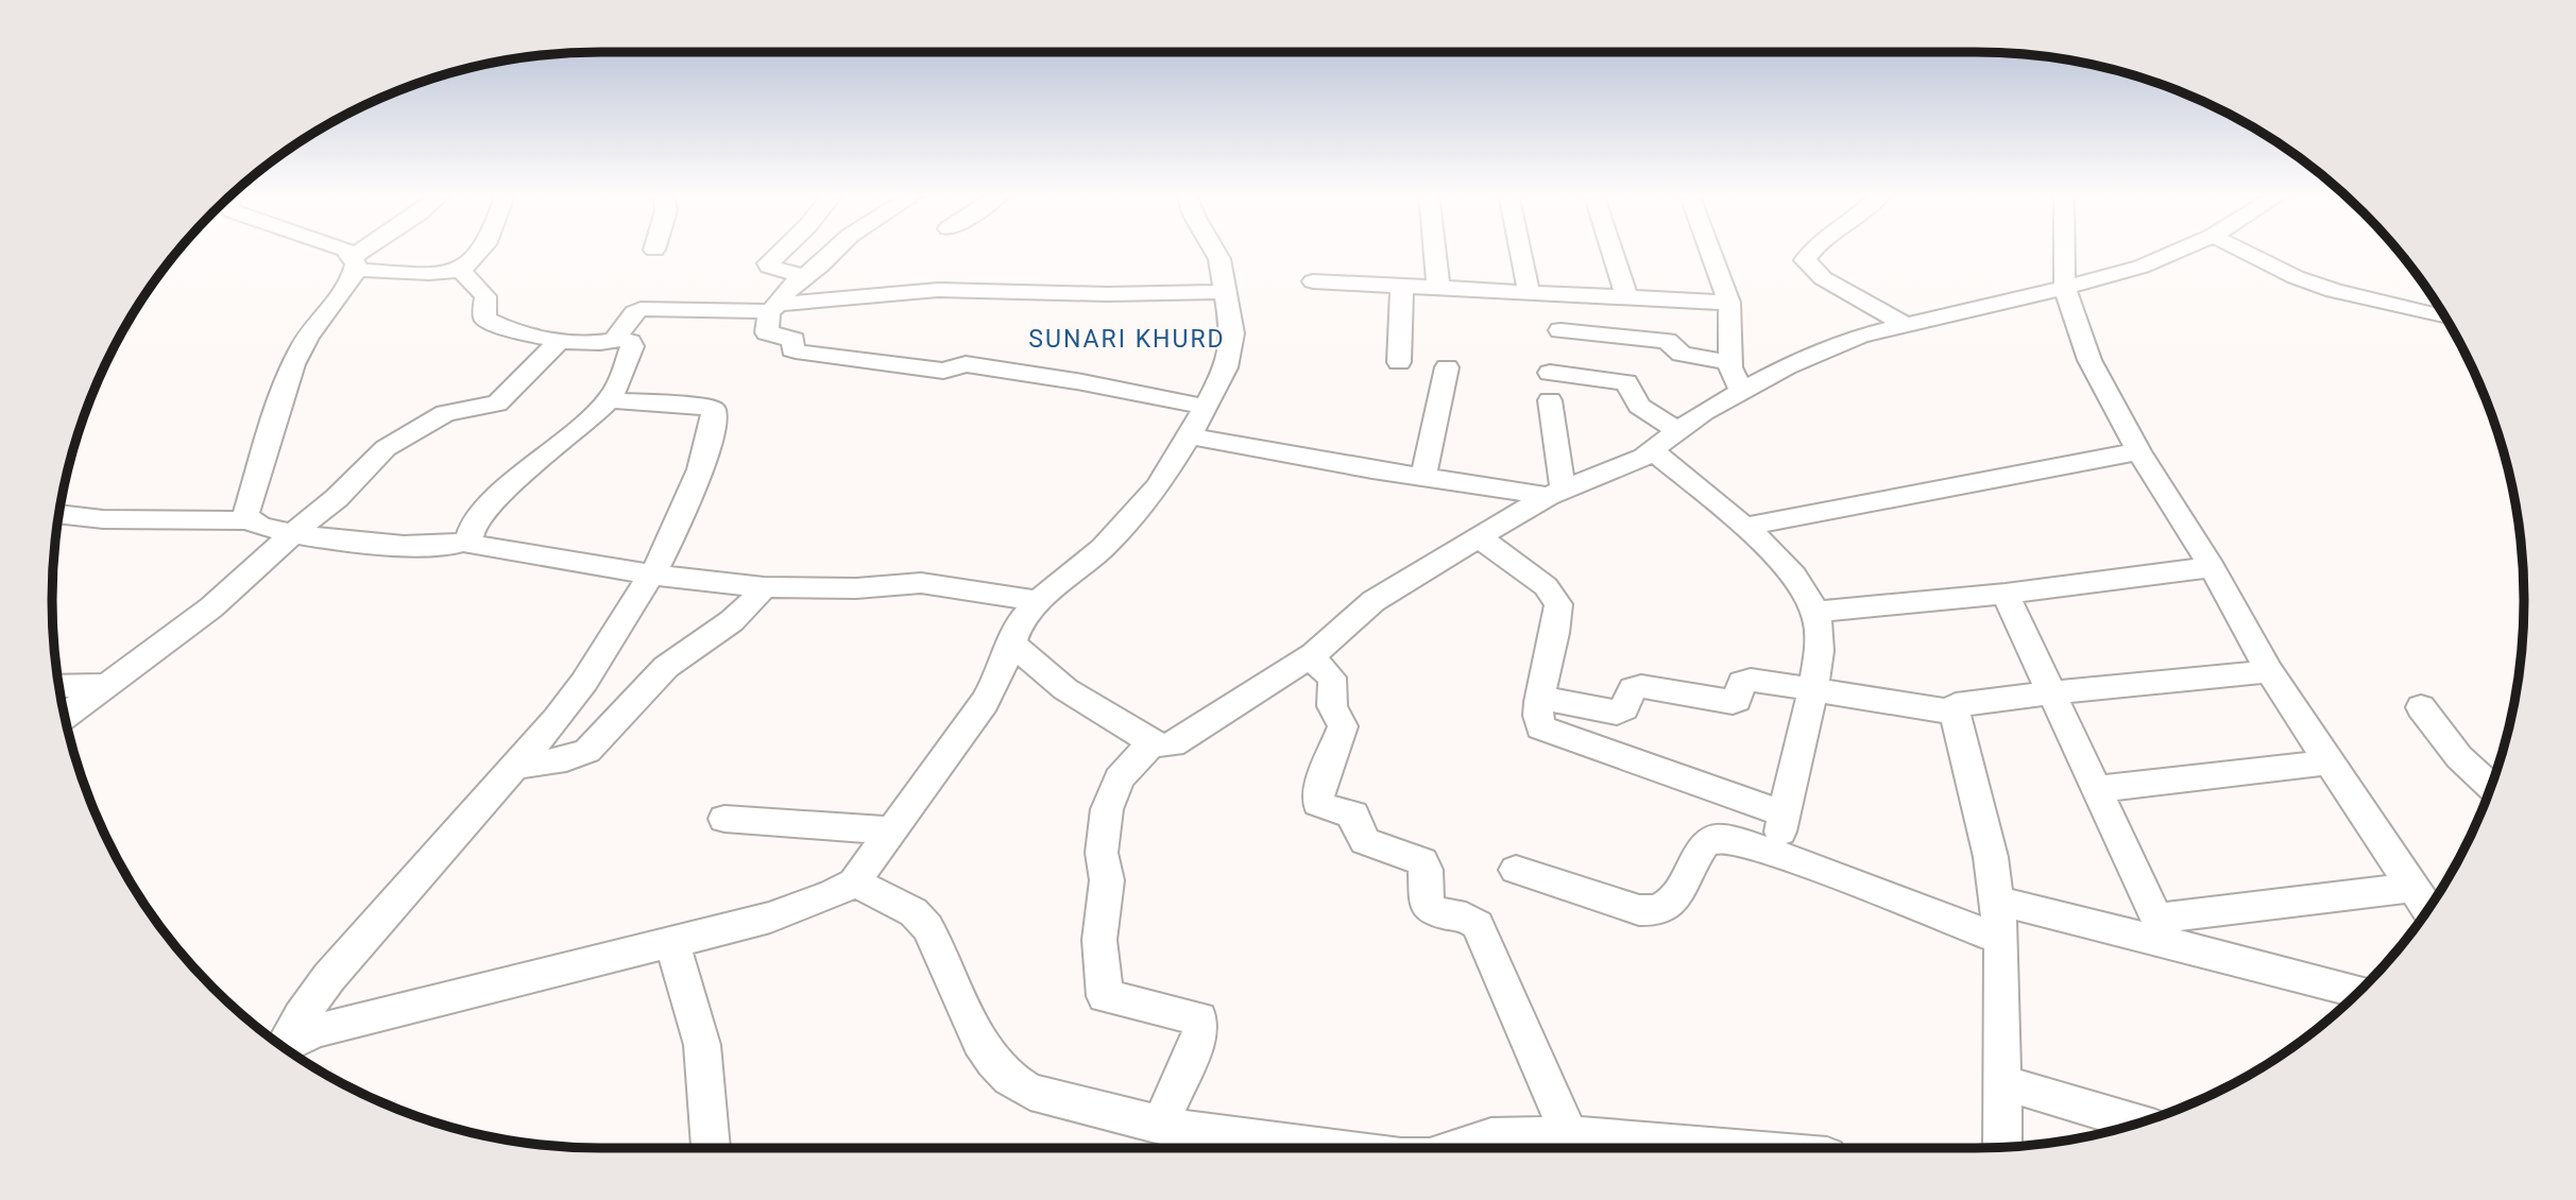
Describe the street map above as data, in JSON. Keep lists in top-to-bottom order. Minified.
{"districts":["SUNARI KHURD"]}
